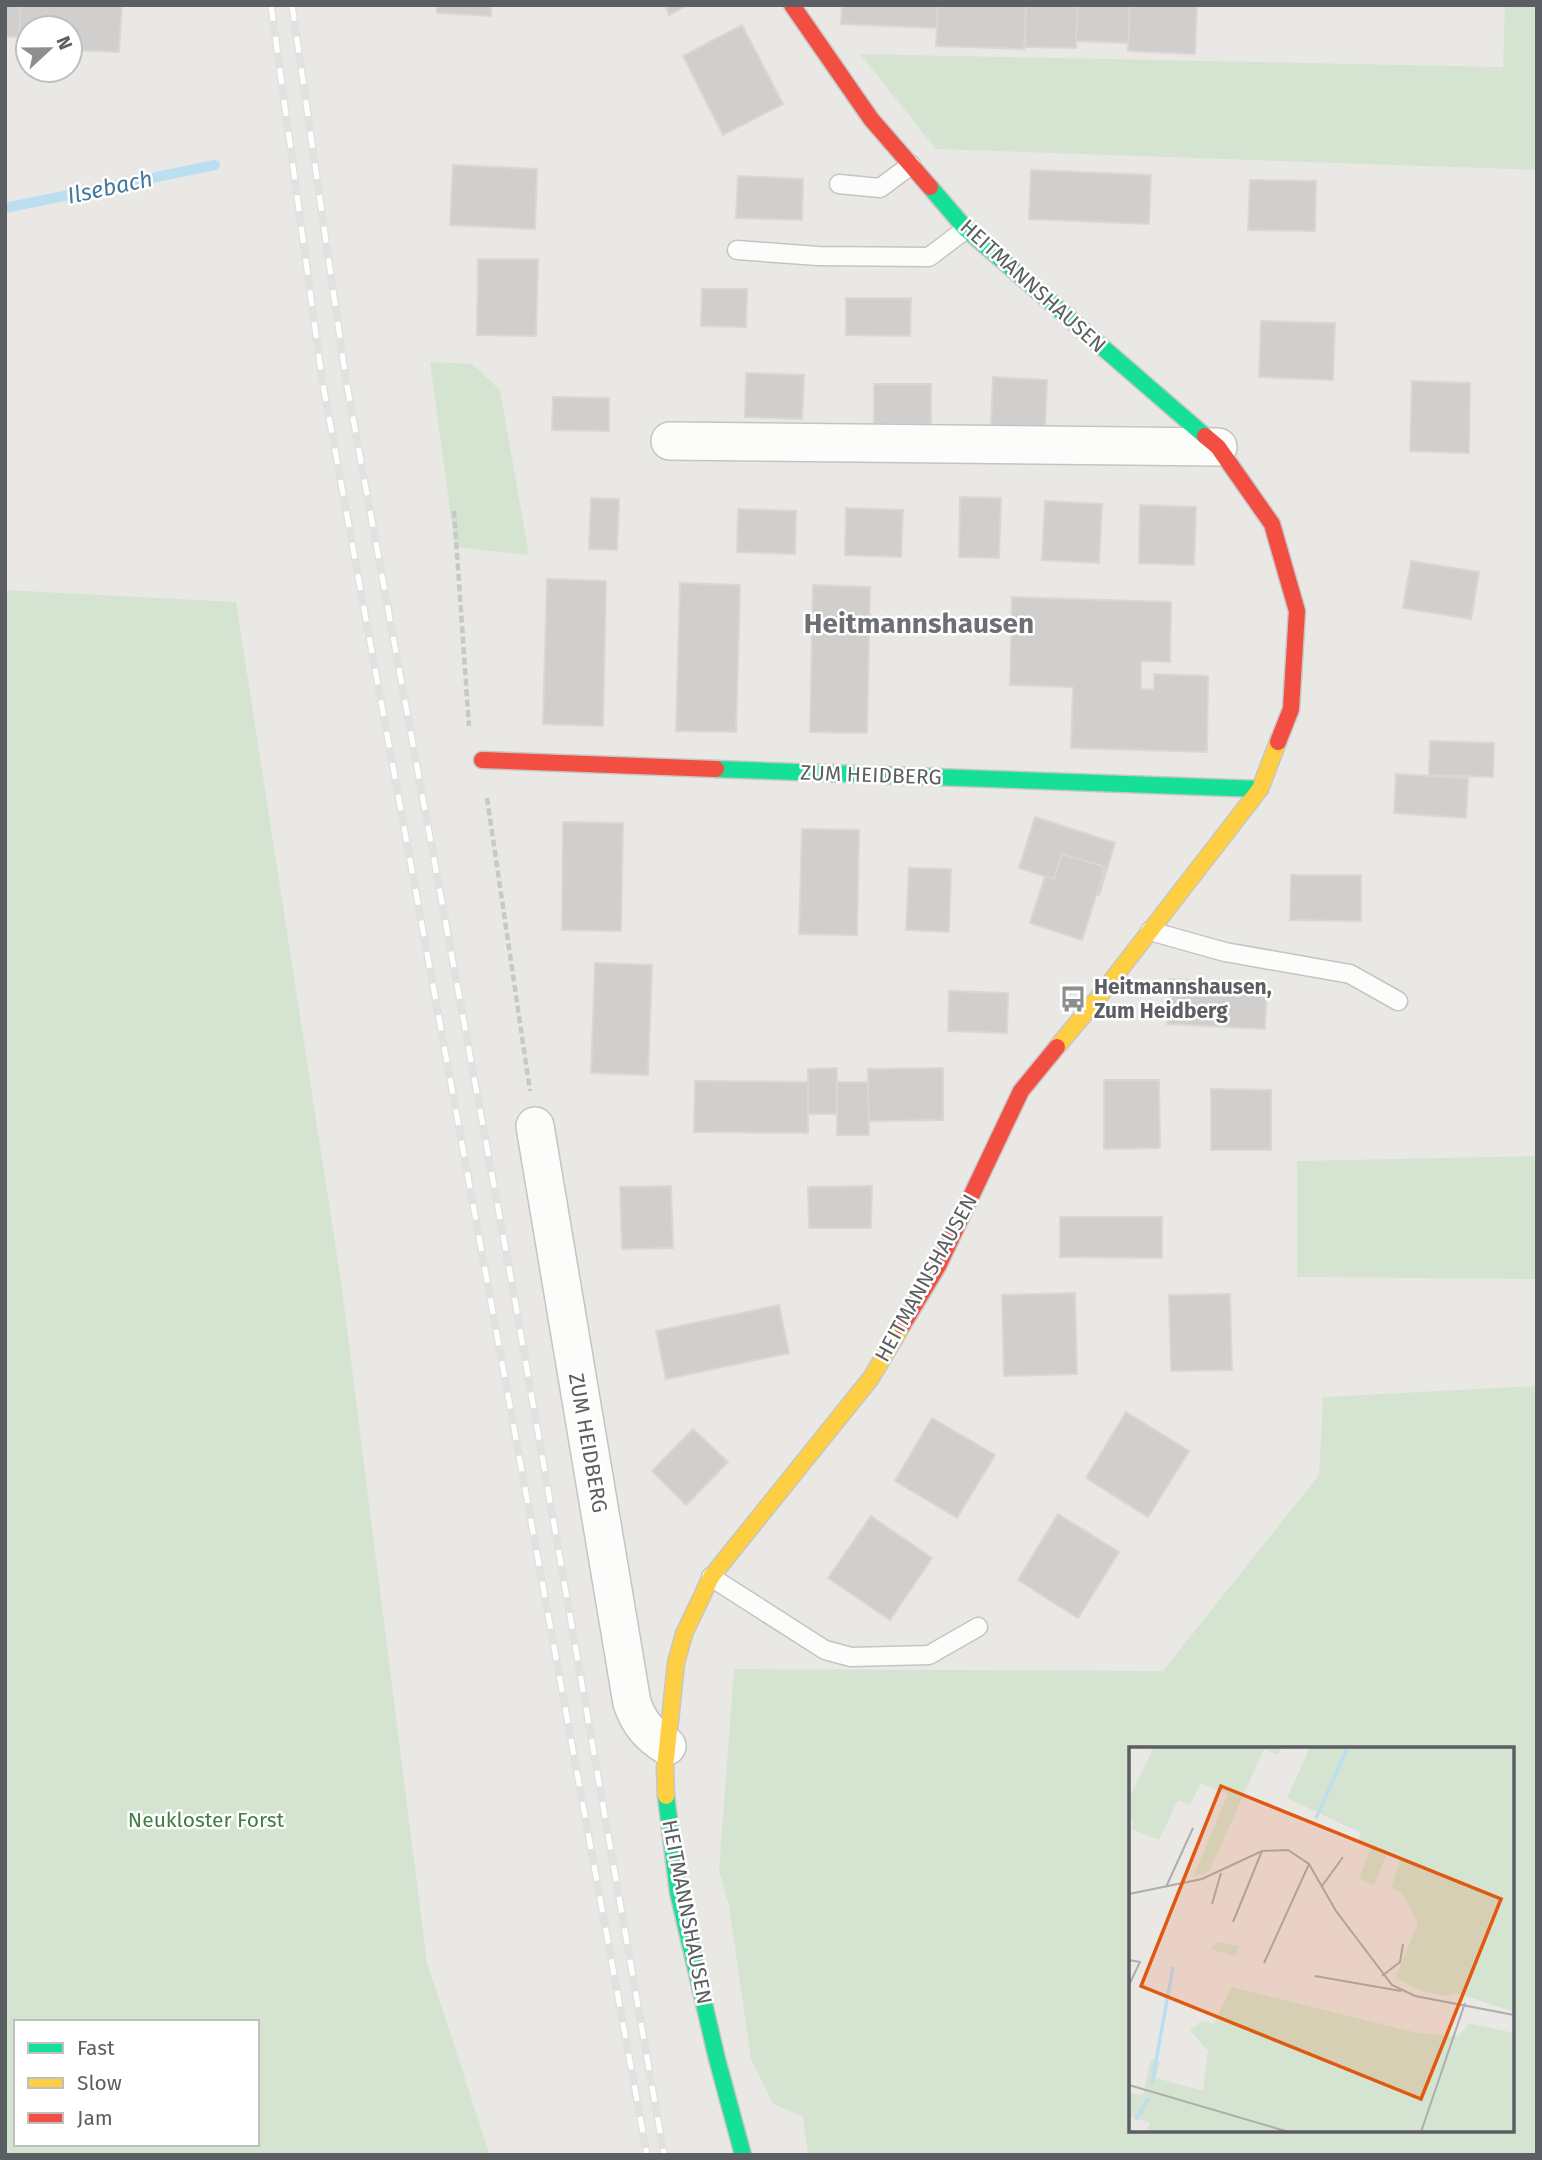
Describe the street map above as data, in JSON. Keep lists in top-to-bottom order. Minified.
{"streets":{"street":["HEITMANNSHAUSEN","ZUM HEIDBERG"]},"crossings":[["HEITMANNSHAUSEN","ZUM HEIDBERG"]],"districts":["Heitmannshausen"],"water":["Ilsebach"],"parks":["Neukloster Forst"],"places":{"bus stop":["Heitmannshausen, Zum Heidberg"]},"legend":["Fast","Slow","Jam"],"north":"right"}
